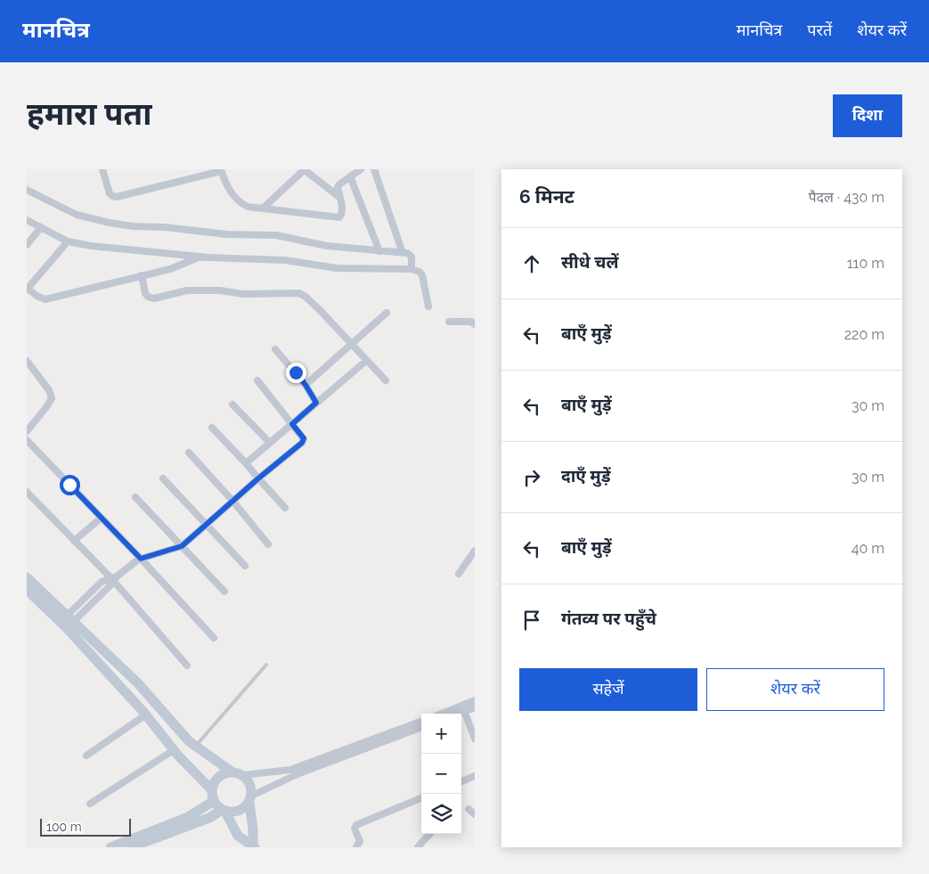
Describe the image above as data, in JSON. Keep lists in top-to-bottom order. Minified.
{"scale_bar":"100 m","page":{"header":"मानचित्र","nav":["मानचित्र","परतें","शेयर करें"],"buttons":["दिशा",["सहेजें","शेयर करें"]],"title":"हमारा पता","heading":["6 मिनट","पैदल · 430 m"],"list":[["सीधे चलें","110 m"],["बाएँ मुड़ें","220 m"],["बाएँ मुड़ें","30 m"],["दाएँ मुड़ें","30 m"],["बाएँ मुड़ें","40 m"],"गंतव्य पर पहुँचे"],"map_buttons":["+","−"],"scale":"100 m"}}
